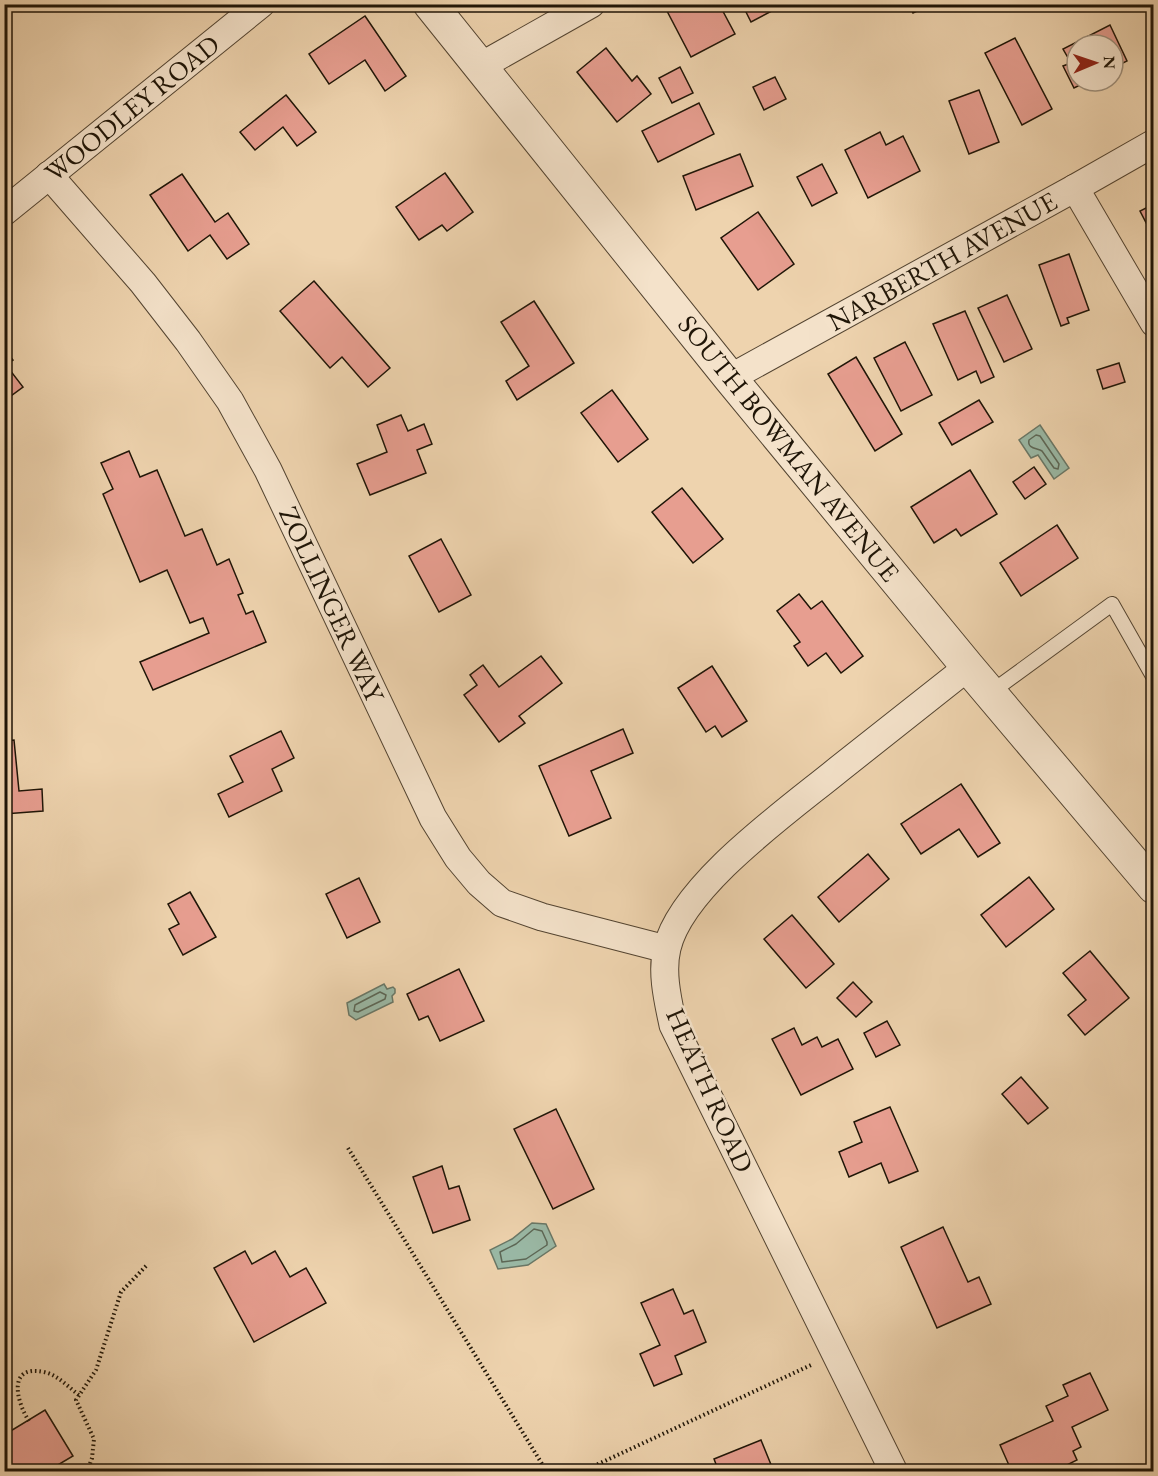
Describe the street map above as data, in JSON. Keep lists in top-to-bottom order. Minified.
{"streets":{"street":["WOODLEY ROAD","NARBERTH AVENUE","SOUTH BOWMAN AVENUE","ZOLLINGER WAY","HEATH ROAD"]},"crossings":[["WOODLEY ROAD","ZOLLINGER WAY"],["NARBERTH AVENUE","SOUTH BOWMAN AVENUE"],["SOUTH BOWMAN AVENUE","HEATH ROAD"],["ZOLLINGER WAY","HEATH ROAD"]],"north":"right"}
